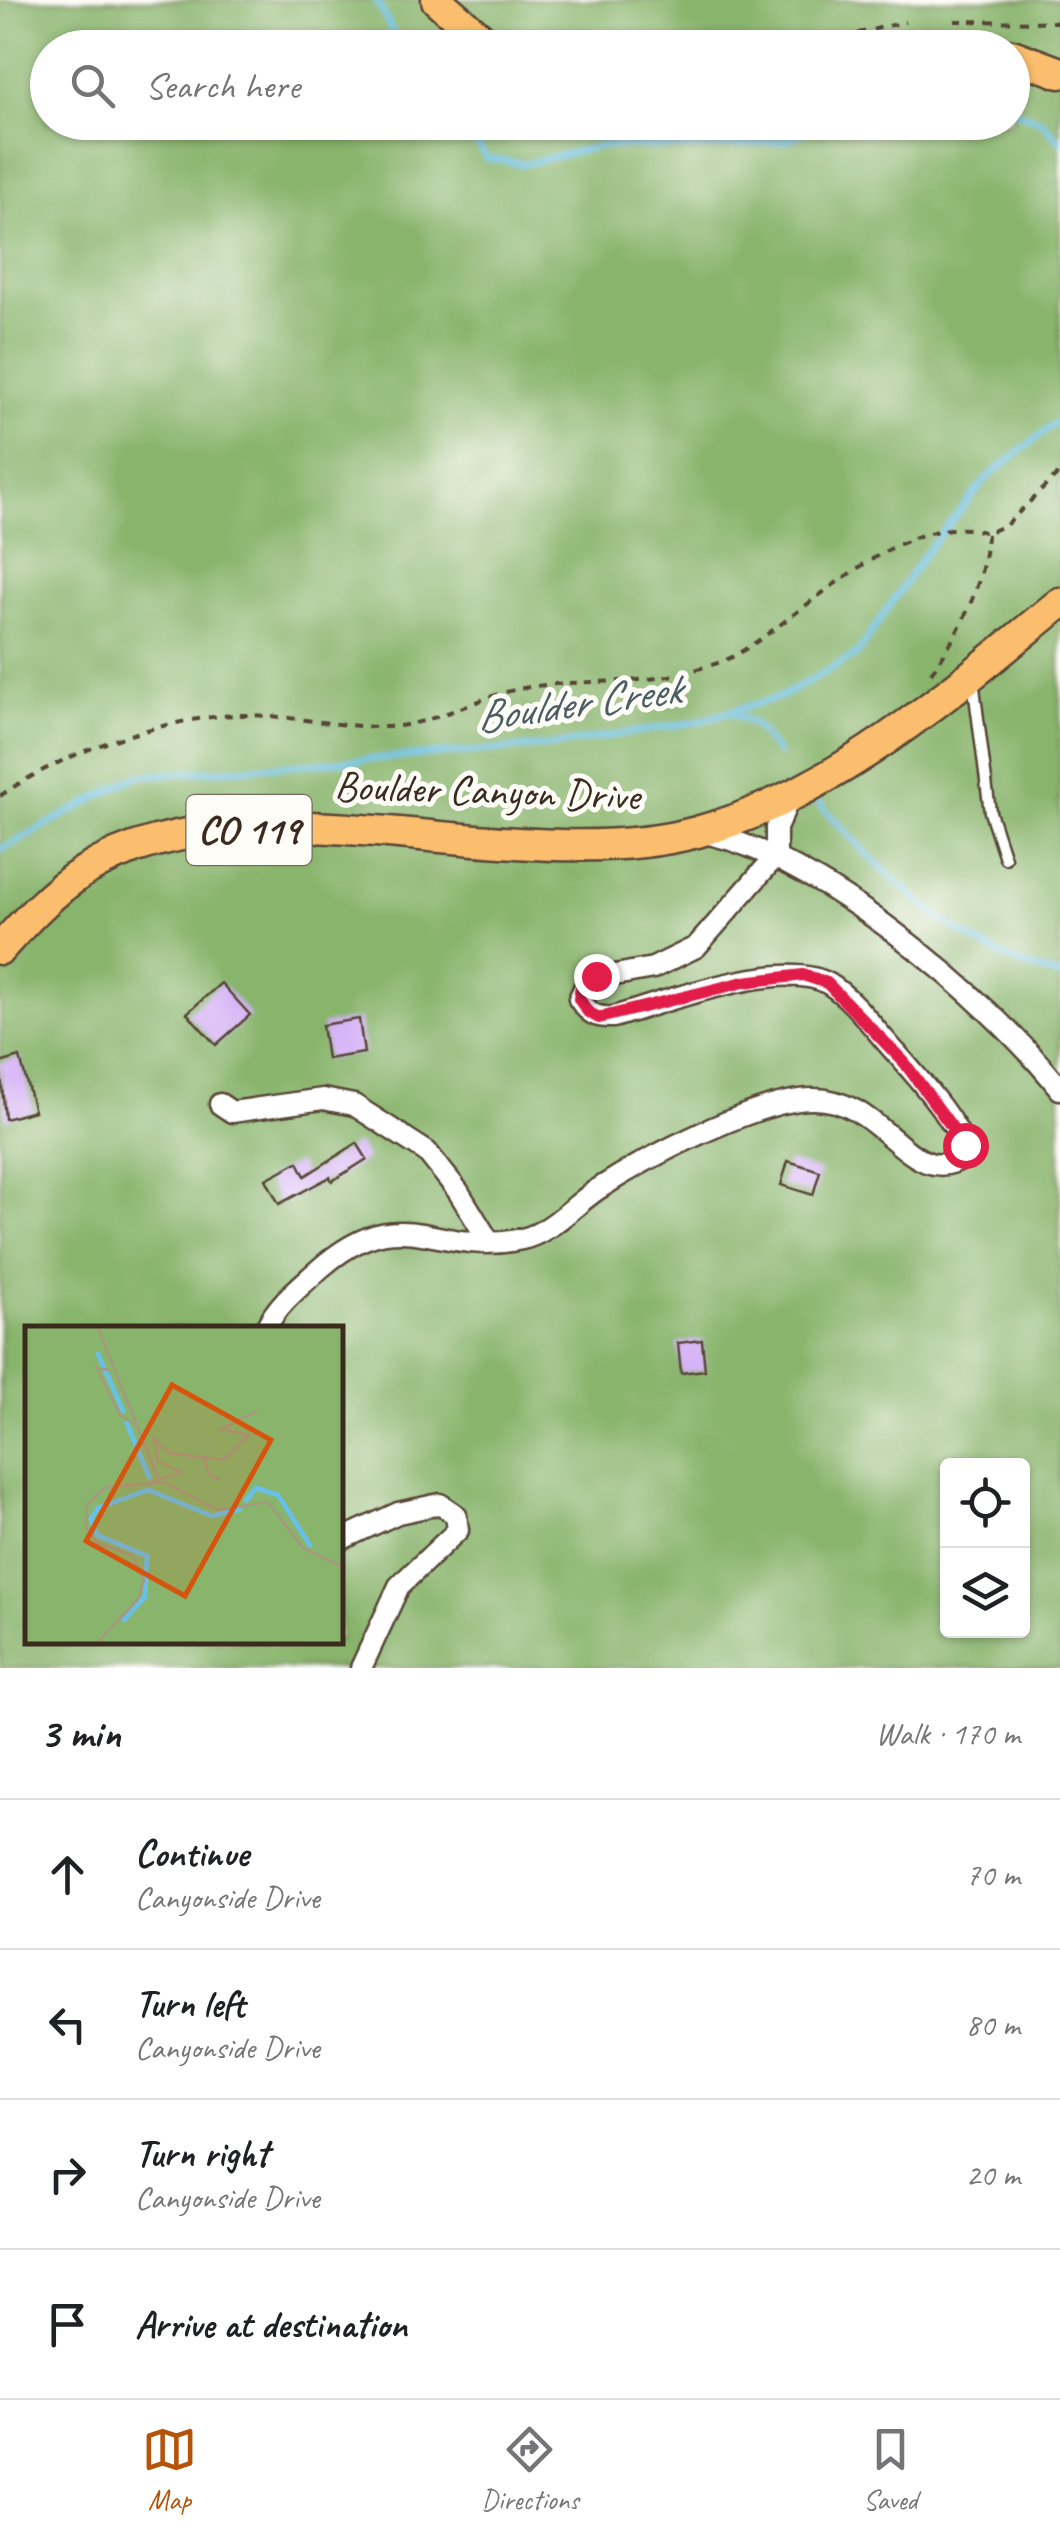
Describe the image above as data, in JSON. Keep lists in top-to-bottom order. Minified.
{"streets":{"main road":["Boulder Canyon Drive","CO 119"]},"water":["Boulder Creek"],"page":{"search":"Search here","heading":["3 min","Walk · 170 m"],"list":[["Continue","Canyonside Drive","70 m"],["Turn left","Canyonside Drive","80 m"],["Turn right","Canyonside Drive","20 m"],"Arrive at destination"],"nav":["Map","Directions","Saved"]}}
